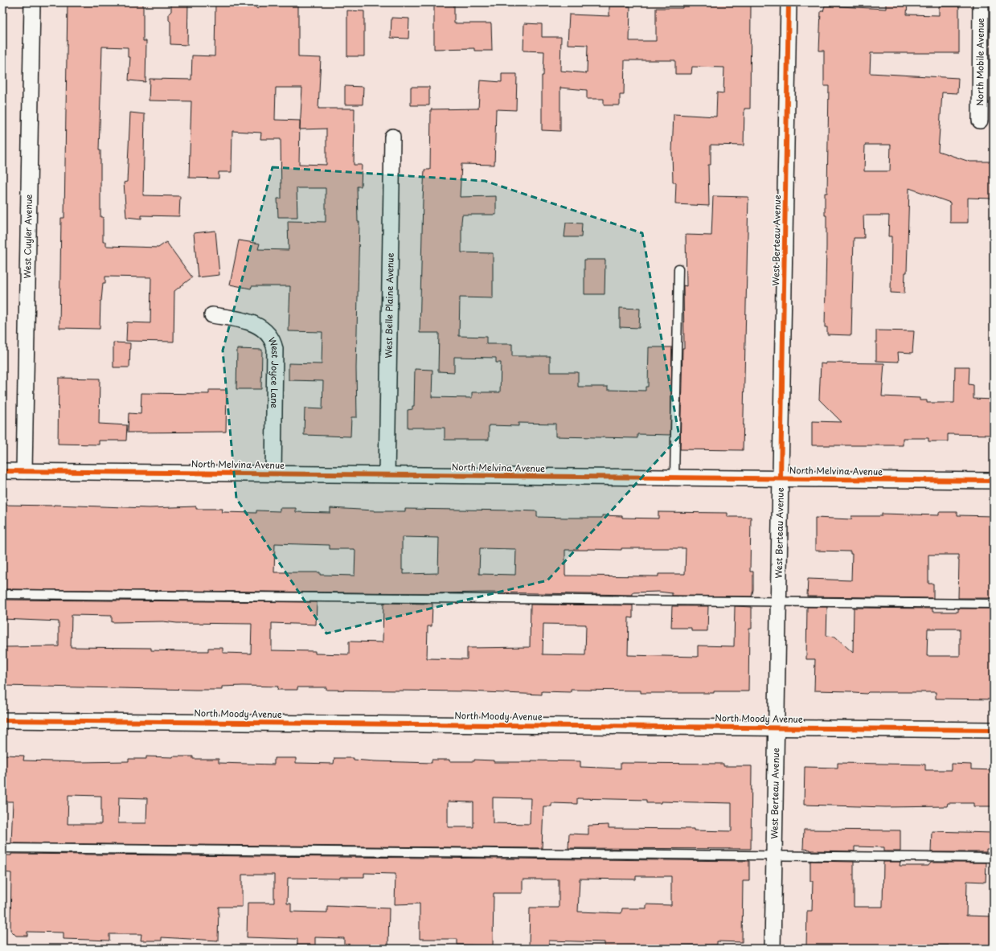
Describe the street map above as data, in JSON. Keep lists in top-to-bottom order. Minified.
{"streets":{"street":["North Mobile Avenue","West Cuyler Avenue","West Berteau Avenue","West Belle Plaine Avenue","West Joyce Lane","North Melvina Avenue","North Moody Avenue"]},"crossings":[["West Cuyler Avenue","North Melvina Avenue"],["West Berteau Avenue","North Melvina Avenue"],["West Berteau Avenue","North Moody Avenue"],["West Belle Plaine Avenue","North Melvina Avenue"],["West Joyce Lane","North Melvina Avenue"]]}
